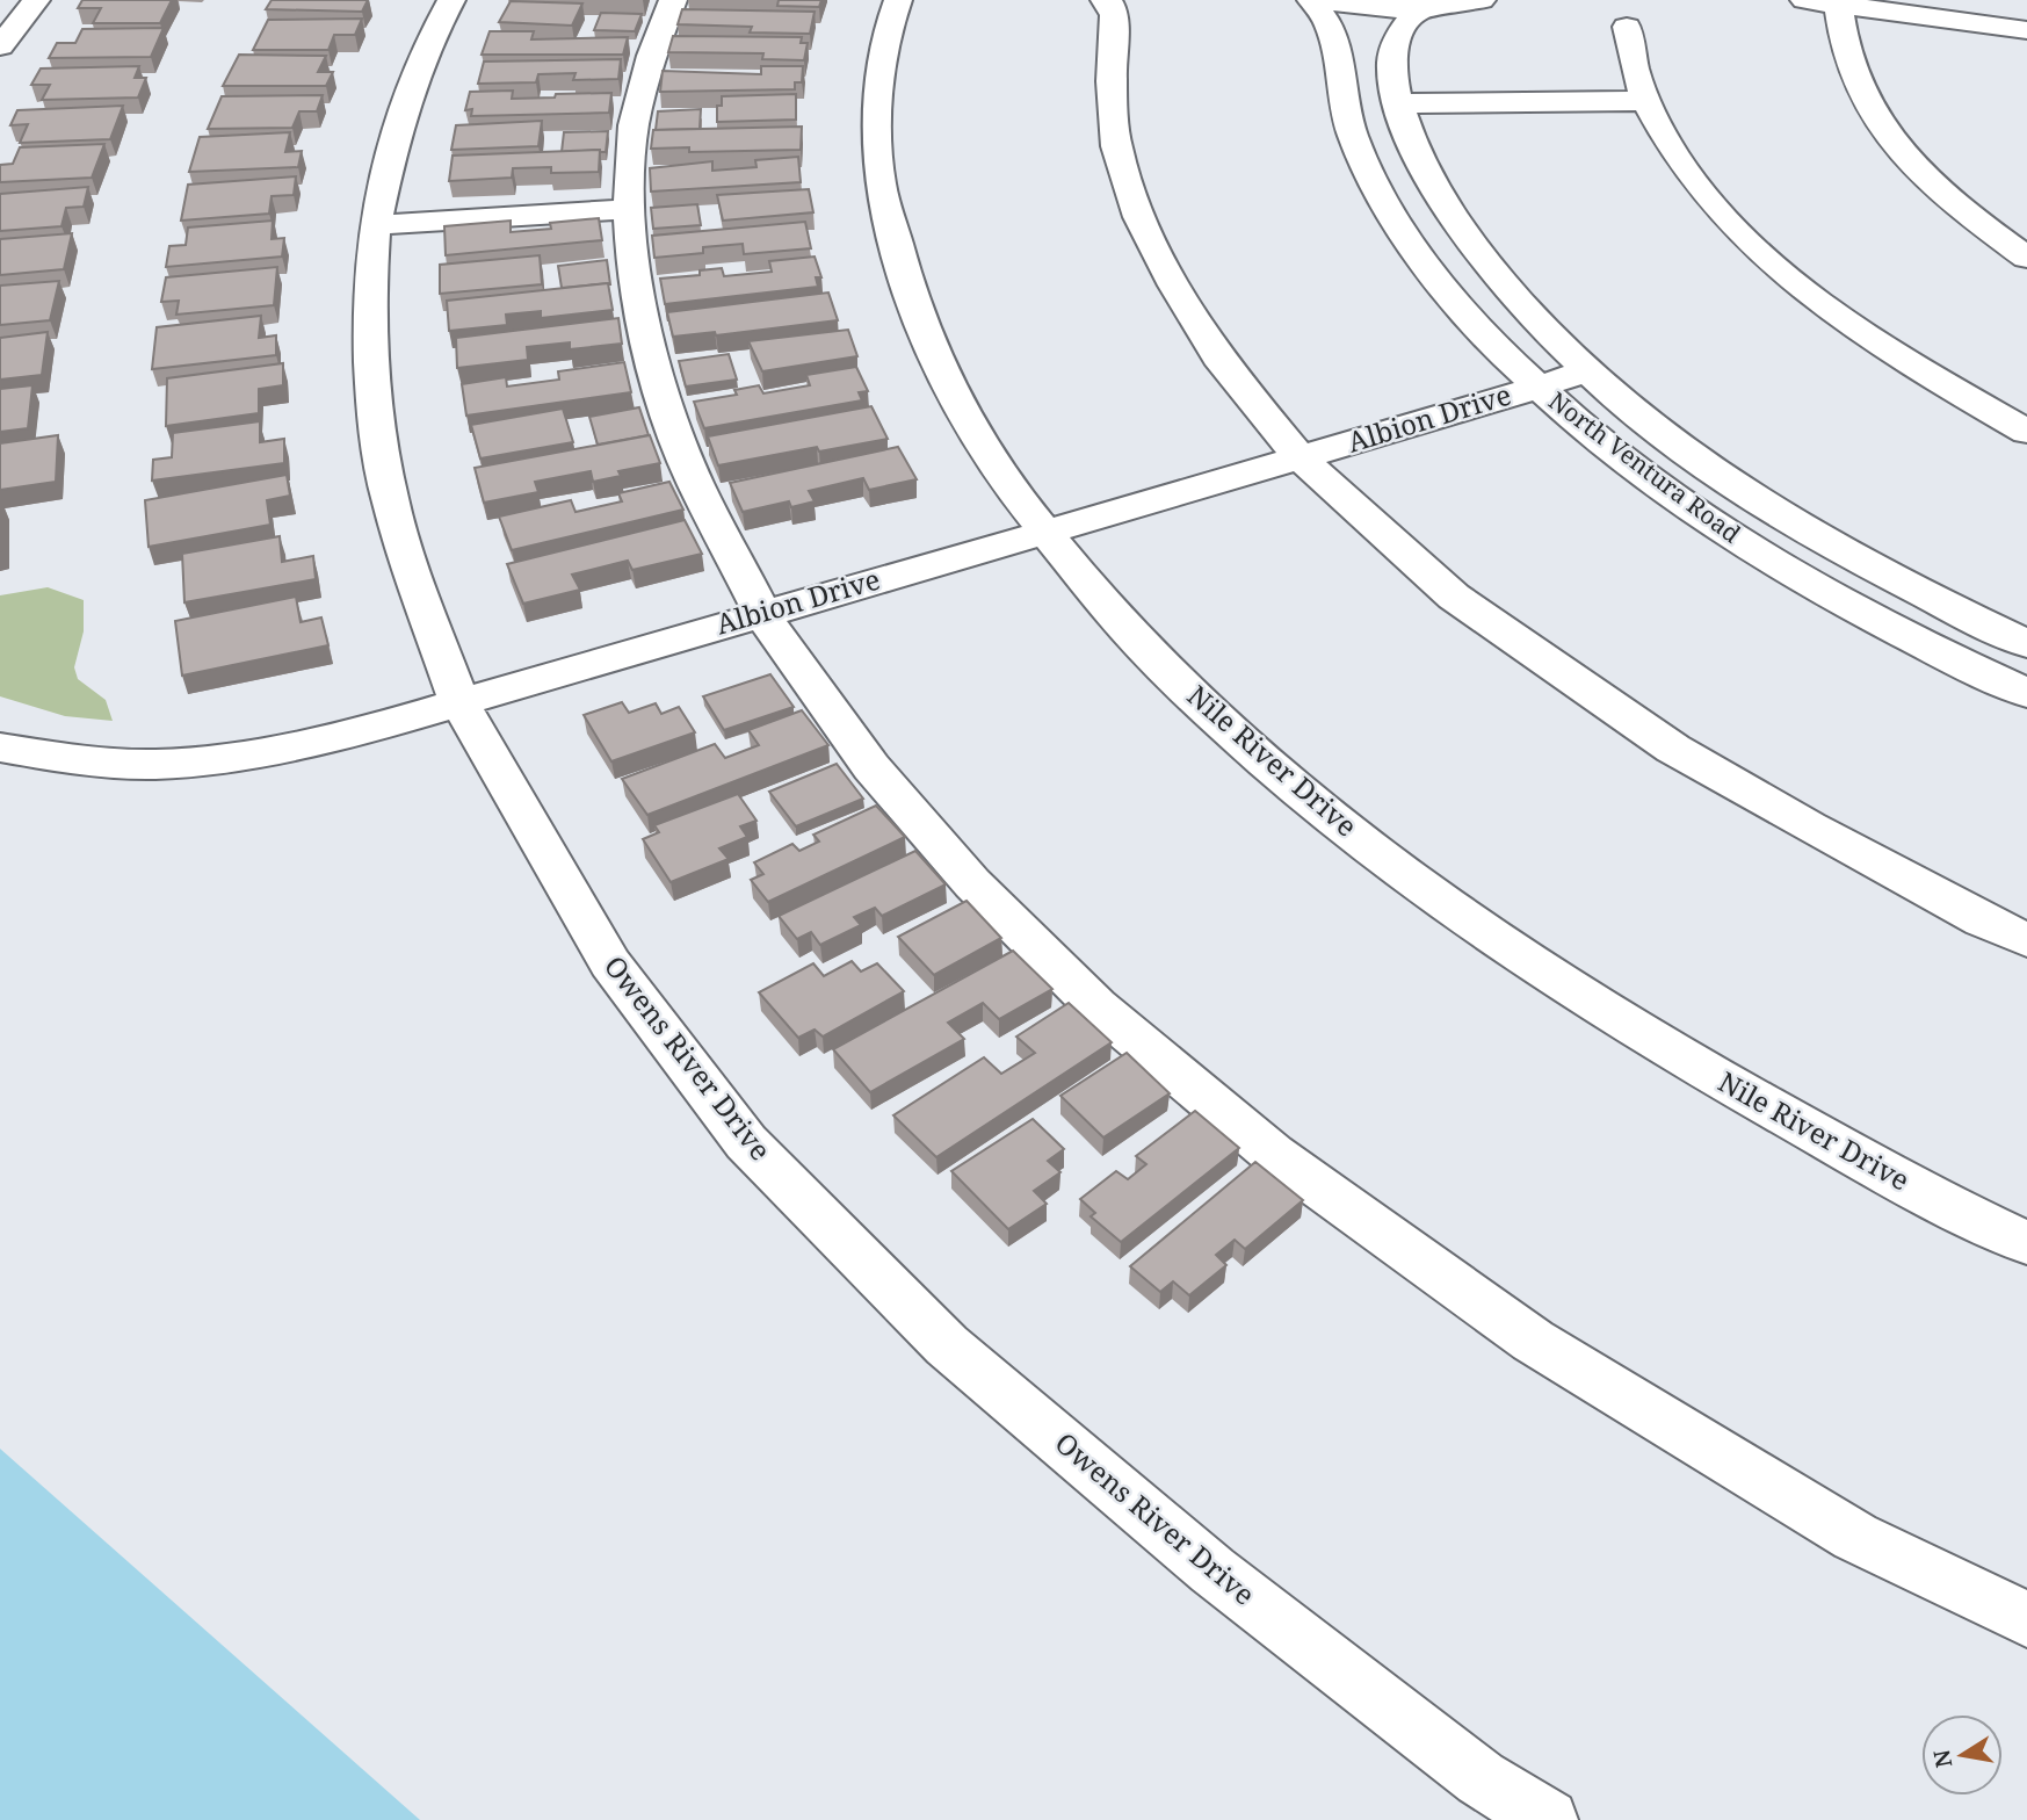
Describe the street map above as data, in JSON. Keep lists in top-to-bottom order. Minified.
{"streets":{"street":["Albion Drive","North Ventura Road","Nile River Drive","Owens River Drive"]},"crossings":[["Albion Drive","North Ventura Road"],["Albion Drive","Nile River Drive"],["Albion Drive","Owens River Drive"]],"north":"left"}
